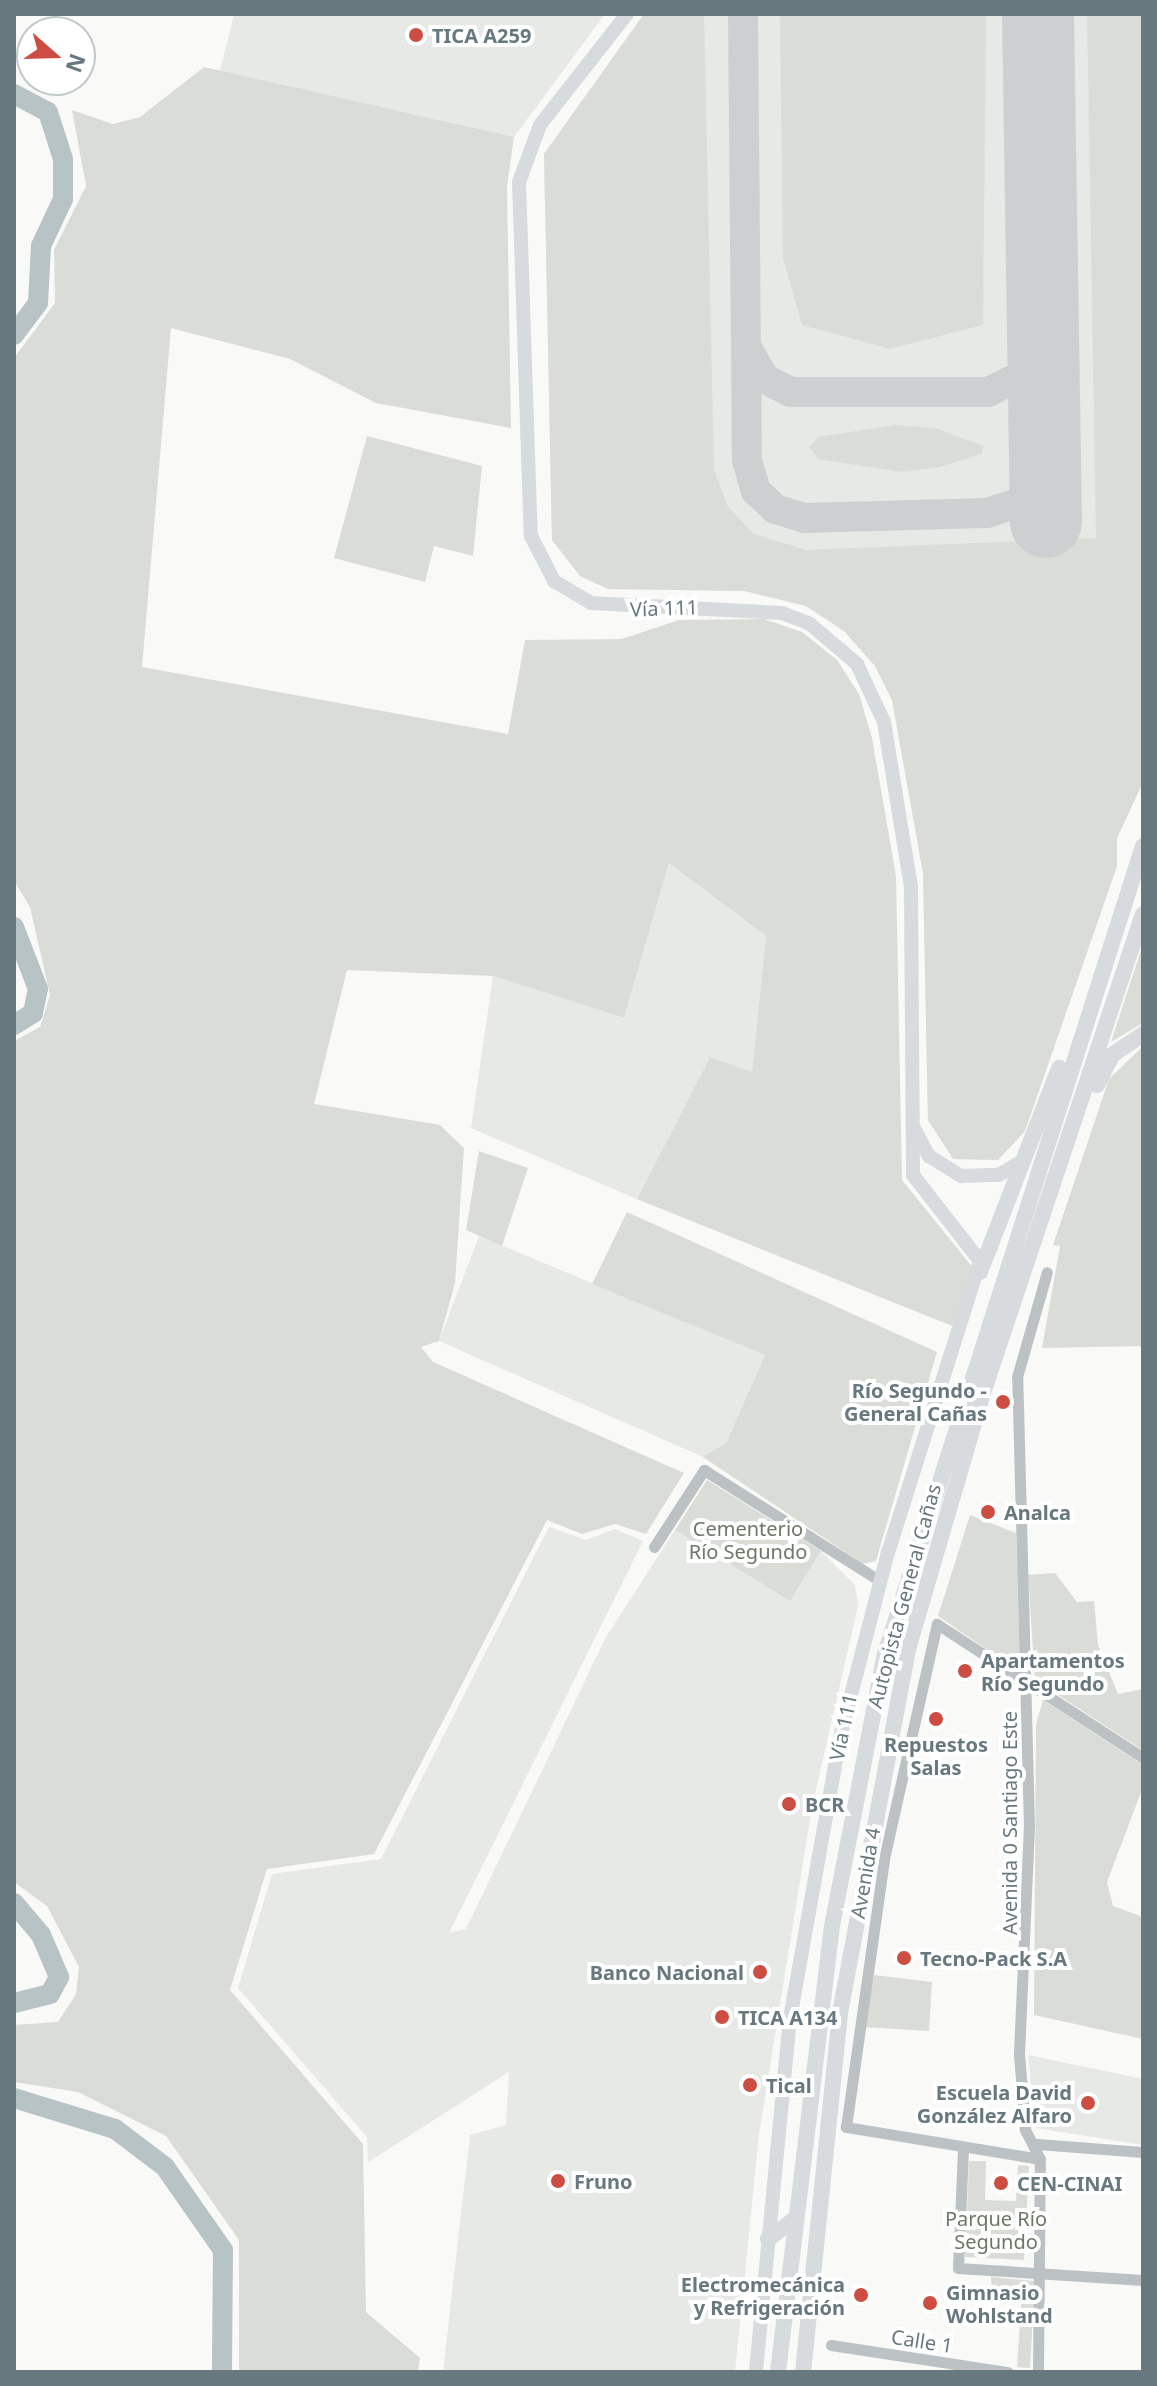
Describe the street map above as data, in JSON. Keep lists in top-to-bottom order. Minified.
{"streets":{"highway":["Autopista General Cañas"],"main road":["Vía 111"],"street":["Avenida 0 Santiago Este","Avenida 4","Calle 1"]},"crossings":[["Avenida 0 Santiago Este","Avenida 4"]],"parks":["Cementerio Río Segundo","Parque Río Segundo"],"places":["TICA A259","Río Segundo - General Cañas","Analca","Apartamentos Río Segundo","Repuestos Salas","BCR","Tecno-Pack S.A","Banco Nacional","TICA A134","Tical","Escuela David González Alfaro","Fruno","CEN-CINAI","Electromecánica y Refrigeración","Gimnasio Wohlstand"],"north":"right"}
